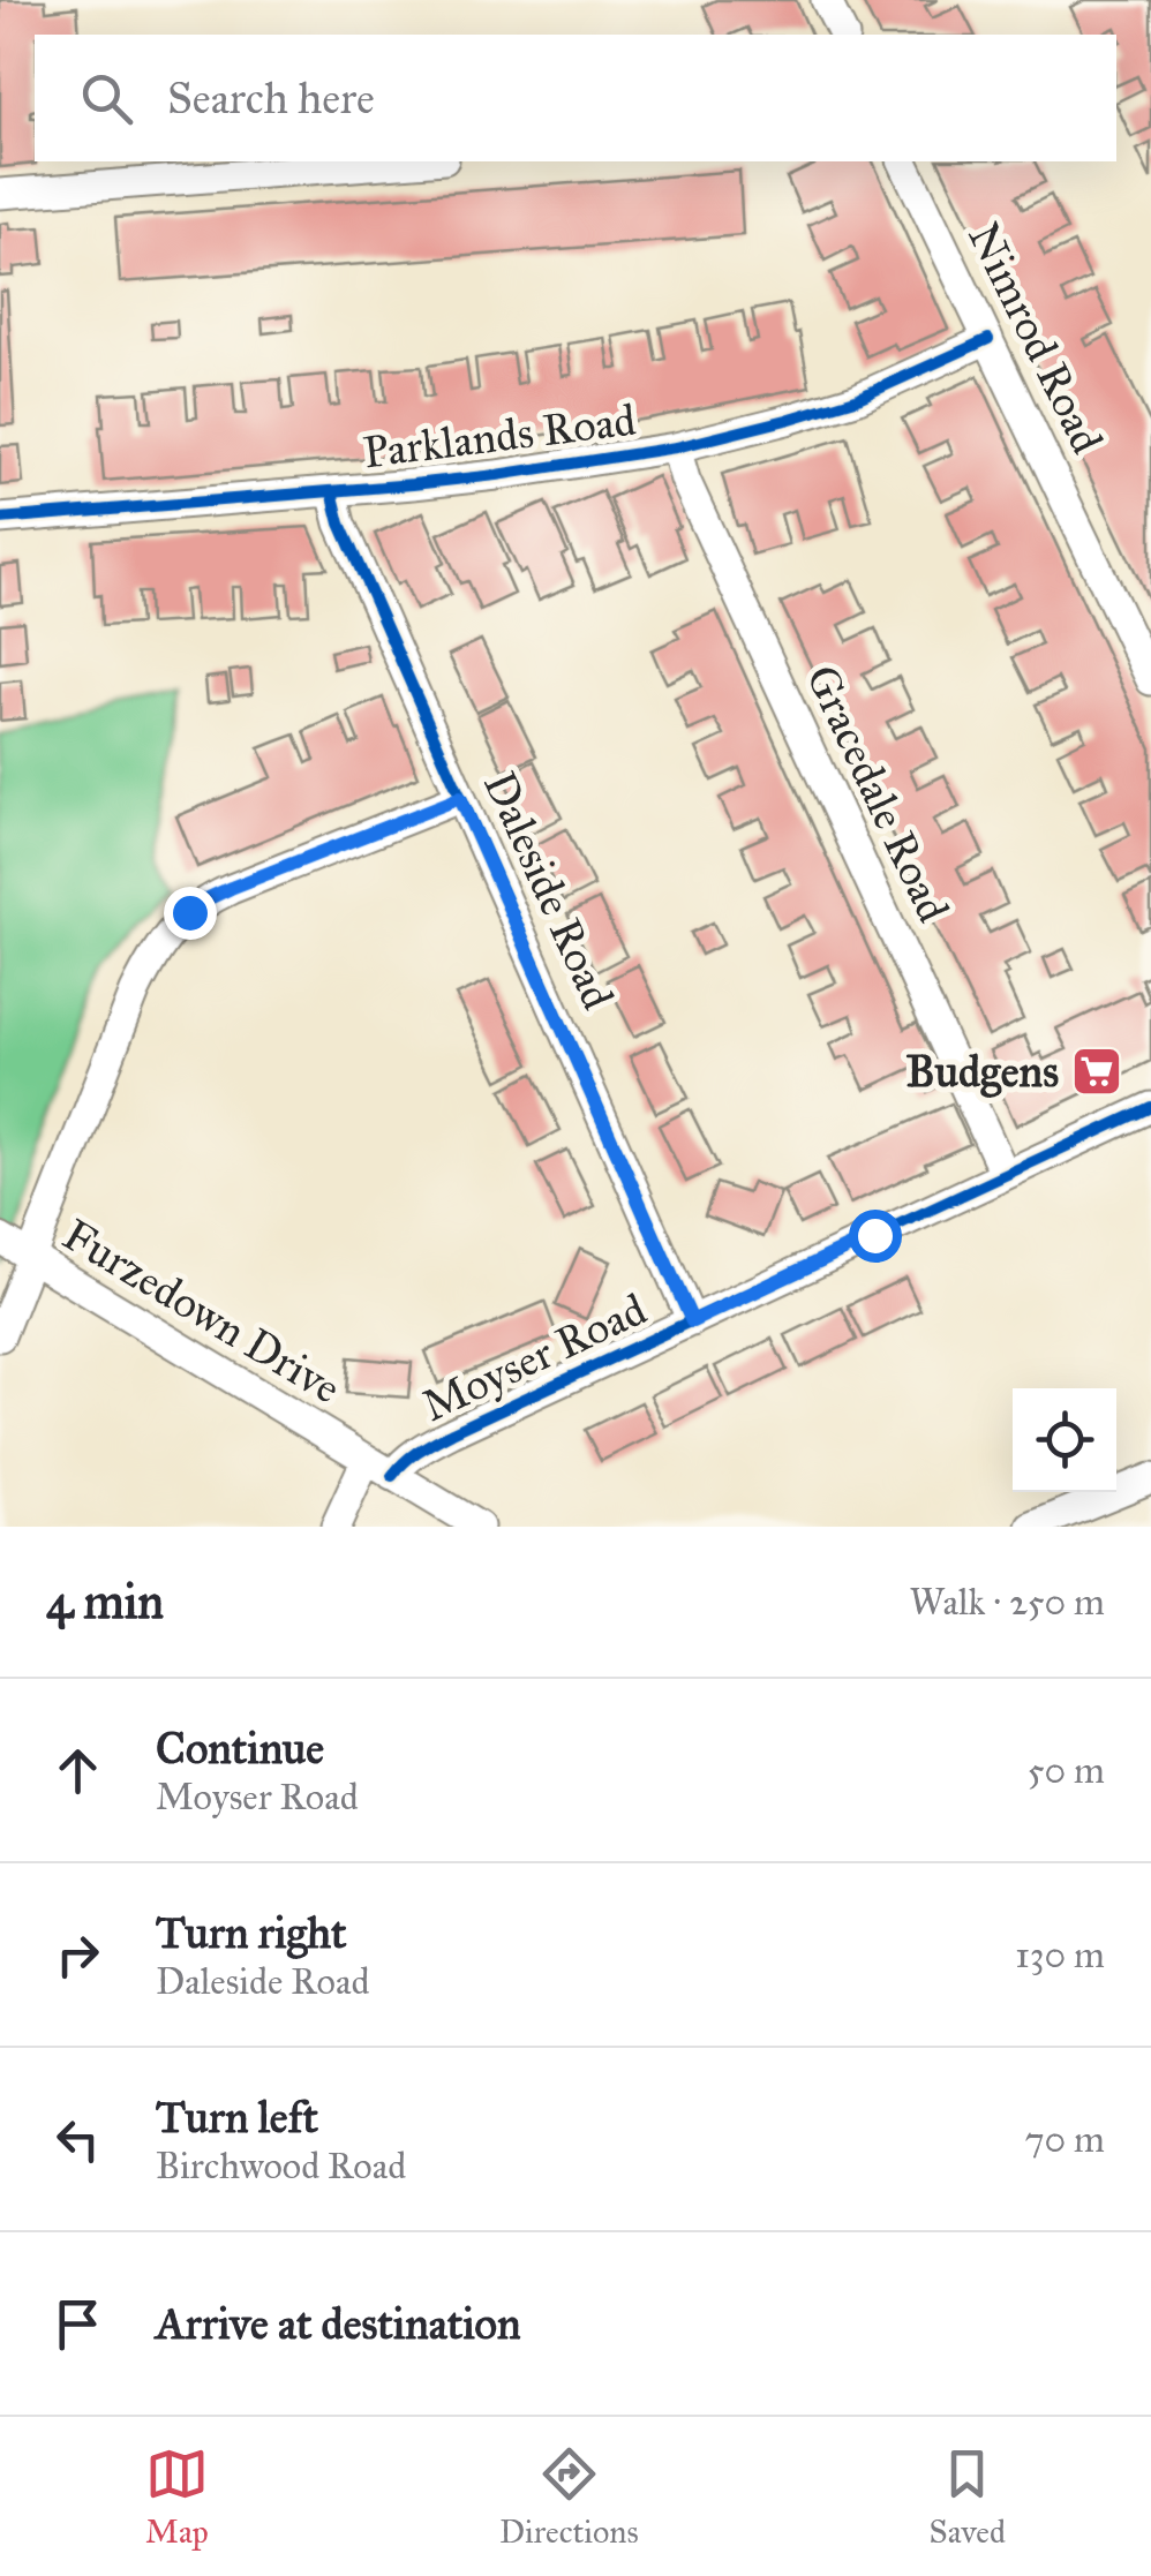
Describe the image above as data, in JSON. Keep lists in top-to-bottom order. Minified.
{"streets":{"street":["Nimrod Road","Parklands Road","Gracedale Road","Daleside Road","Furzedown Drive","Moyser Road"]},"crossings":[["Nimrod Road","Parklands Road"],["Parklands Road","Gracedale Road"],["Parklands Road","Daleside Road"],["Gracedale Road","Moyser Road"],["Daleside Road","Moyser Road"],["Furzedown Drive","Moyser Road"]],"places":{"supermarket":["Budgens"]},"page":{"search":"Search here","heading":["4 min","Walk · 250 m"],"list":[["Continue","Moyser Road","50 m"],["Turn right","Daleside Road","130 m"],["Turn left","Birchwood Road","70 m"],"Arrive at destination"],"nav":["Map","Directions","Saved"]}}
